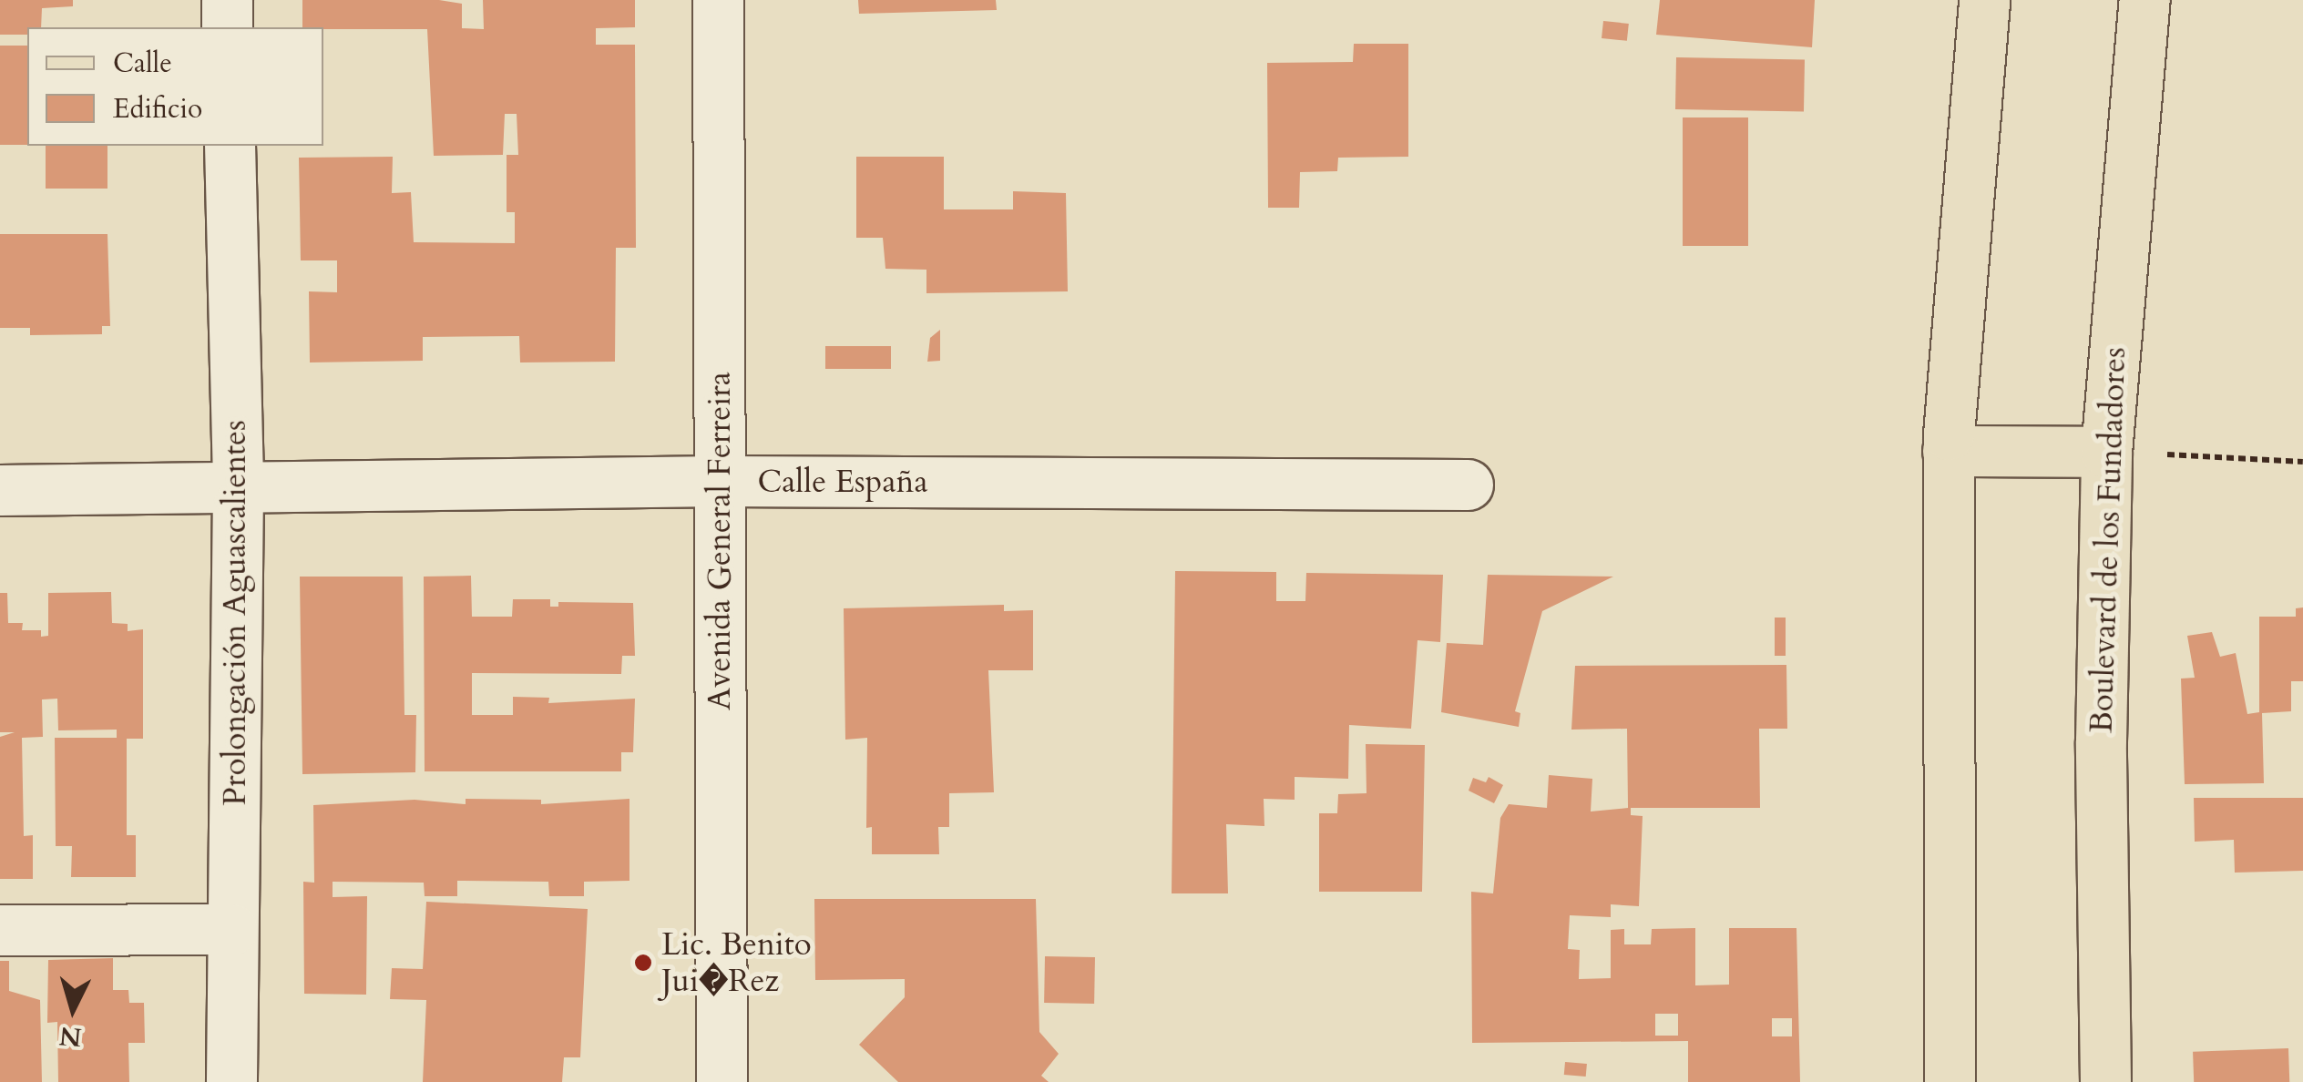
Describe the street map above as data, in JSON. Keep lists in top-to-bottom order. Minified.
{"streets":{"main road":["Boulevard de los Fundadores"],"street":["Calle España","Avenida General Ferreira","Prolongación Aguascalientes"]},"crossings":[["Calle España","Avenida General Ferreira"],["Calle España","Prolongación Aguascalientes"]],"places":["Lic. Benito Jui�Rez"],"legend":["Calle","Edificio"],"north":"bottom"}
